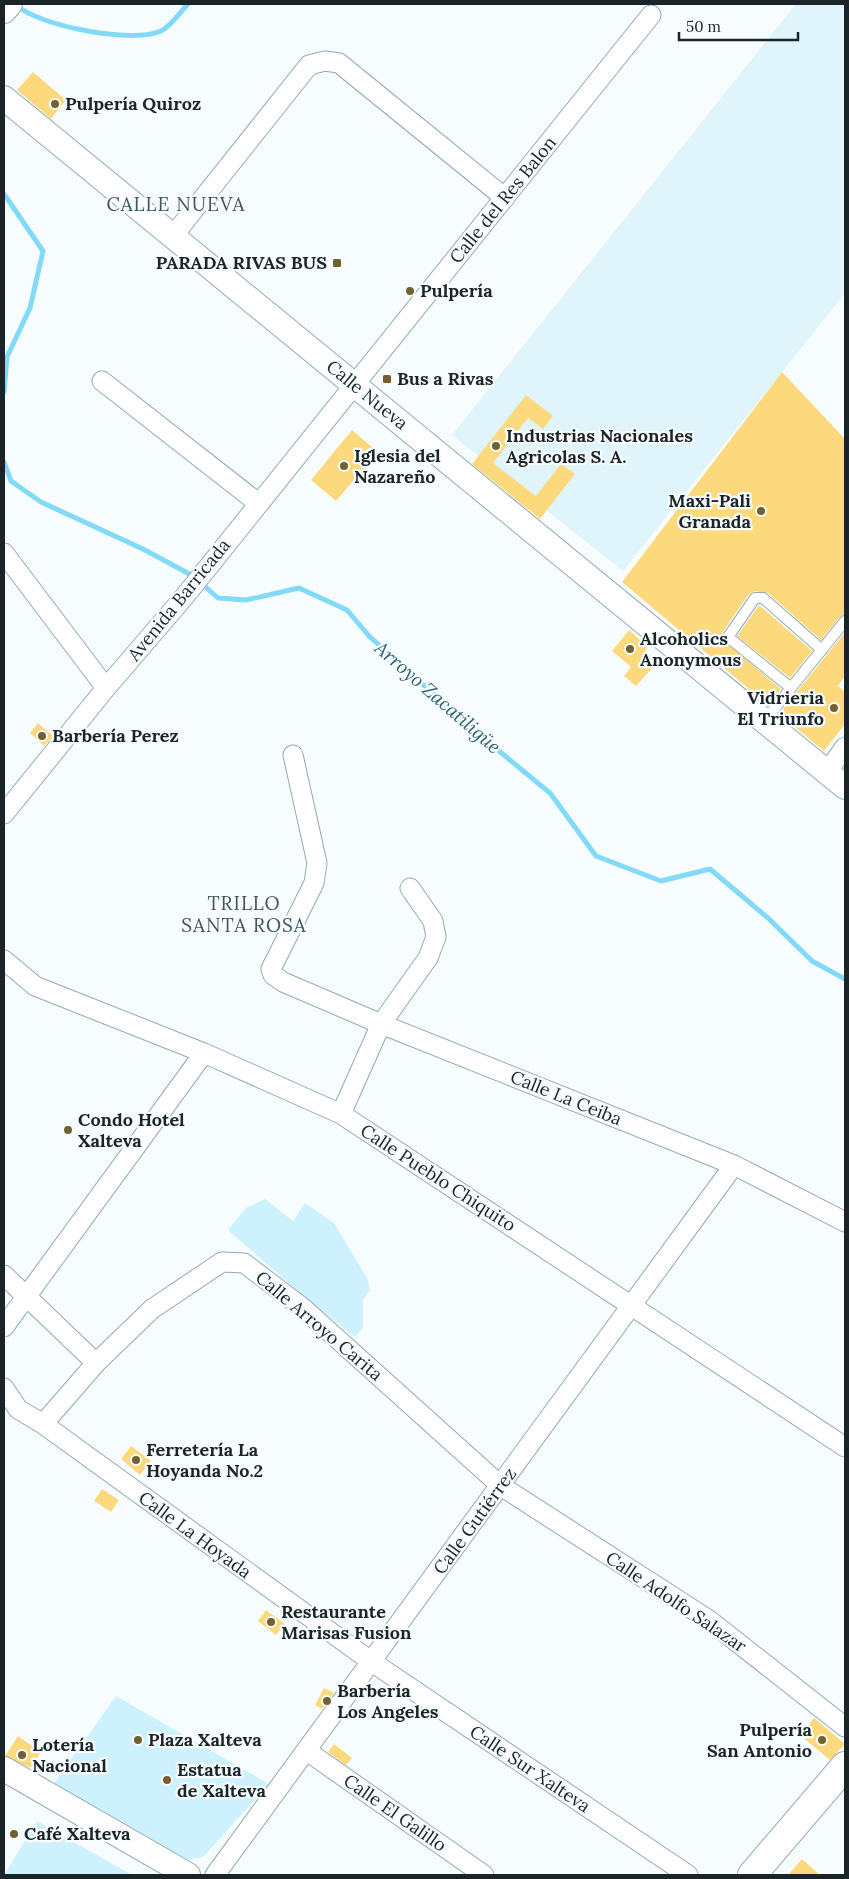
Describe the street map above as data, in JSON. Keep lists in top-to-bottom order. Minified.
{"streets":{"street":["Calle del Res Balon","Calle Nueva","Avenida Barricada","Calle La Ceiba","Calle Pueblo Chiquito","Calle Arroyo Carita","Calle Gutiérrez","Calle La Hoyada","Calle Adolfo Salazar","Calle Sur Xalteva","Calle El Galillo"]},"crossings":[["Calle del Res Balon","Calle Nueva"],["Calle del Res Balon","Avenida Barricada"],["Calle Nueva","Avenida Barricada"],["Calle La Ceiba","Calle Gutiérrez"],["Calle Pueblo Chiquito","Calle Gutiérrez"],["Calle Arroyo Carita","Calle Gutiérrez"],["Calle Arroyo Carita","Calle La Hoyada"],["Calle Arroyo Carita","Calle Adolfo Salazar"],["Calle Gutiérrez","Calle La Hoyada"],["Calle Gutiérrez","Calle Adolfo Salazar"],["Calle Gutiérrez","Calle Sur Xalteva"],["Calle Gutiérrez","Calle El Galillo"],["Calle La Hoyada","Calle Sur Xalteva"]],"districts":["CALLE NUEVA","TRILLO SANTA ROSA"],"water":["Arroyo Zacatiligüe"],"places":{"other":["Pulpería Quiroz","Pulpería","Industrias Nacionales Agricolas S. A.","Iglesia del Nazareño","Maxi-Pali Granada","Alcoholics Anonymous","Vidrieria El Triunfo","Barbería Perez","Condo Hotel Xalteva","Ferretería La Hoyanda No.2","Restaurante Marisas Fusion","Barbería Los Angeles","Plaza Xalteva","Pulpería San Antonio","Lotería Nacional","Estatua de Xalteva","Café Xalteva"],"transit":["PARADA RIVAS BUS","Bus a Rivas"]},"scale_bar":"50 m"}
